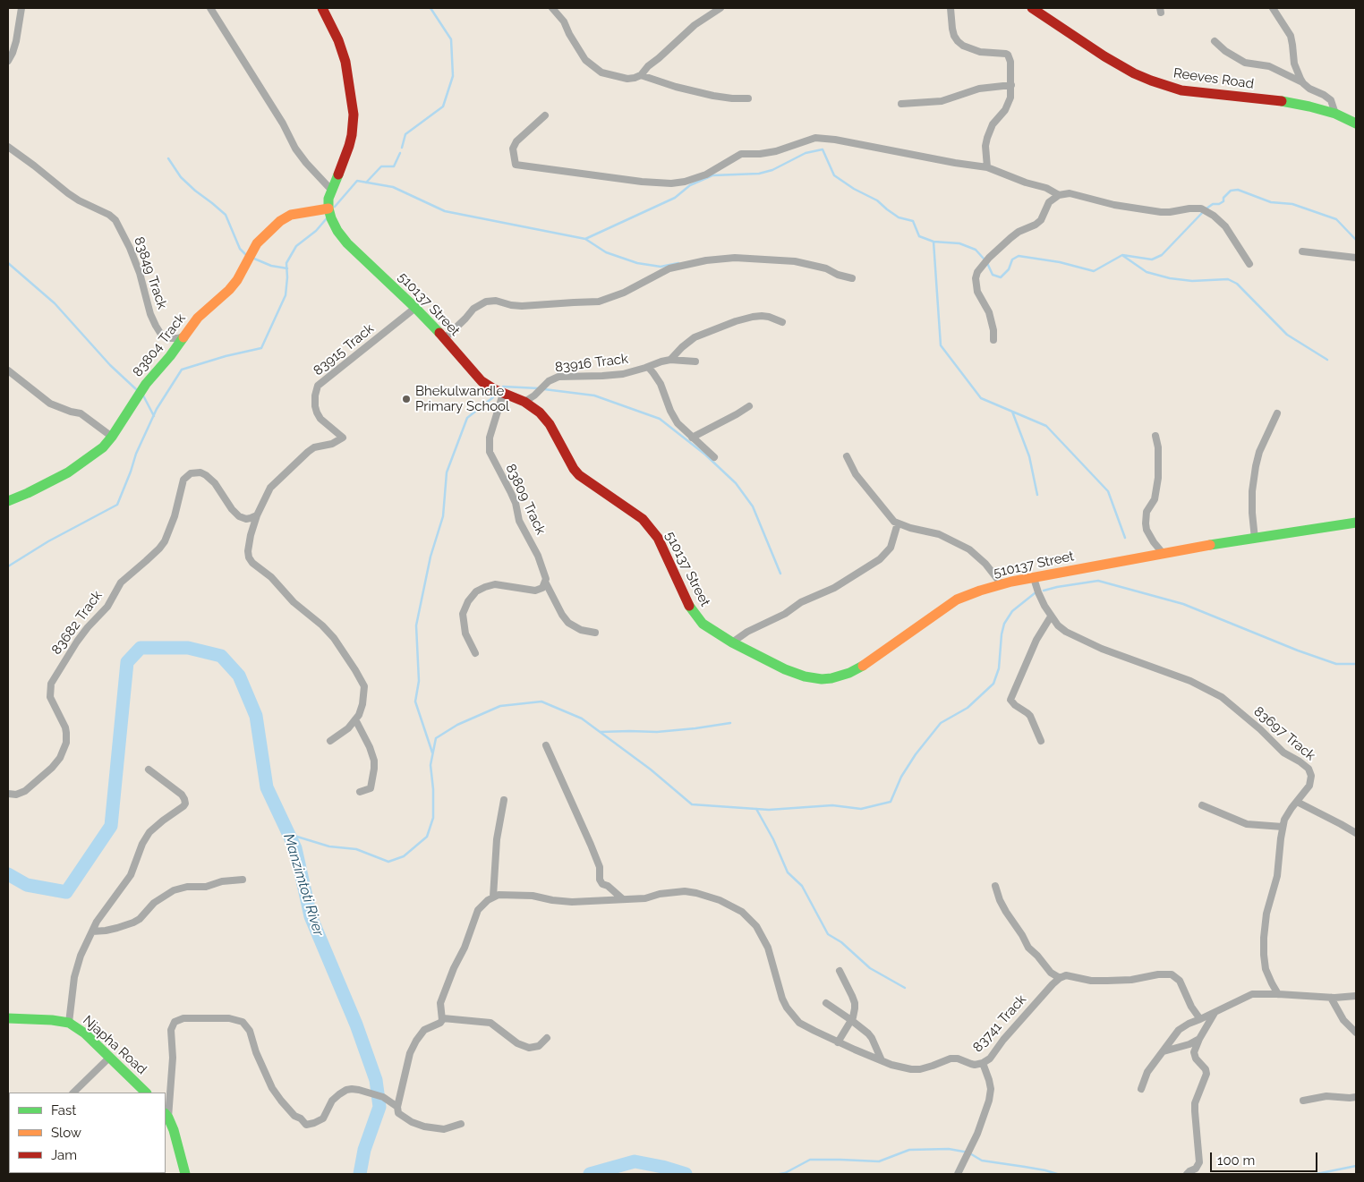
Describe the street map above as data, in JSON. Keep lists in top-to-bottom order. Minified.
{"streets":{"street":["Reeves Road","83849 Track","510137 Street","83804 Track","83915 Track","83916 Track","83809 Track","83682 Track","83697 Track","83741 Track","Njapha Road"]},"crossings":[["510137 Street","83804 Track"],["510137 Street","83915 Track"],["510137 Street","83916 Track"],["510137 Street","83809 Track"],["510137 Street","83697 Track"],["83915 Track","83682 Track"]],"water":["Manzimtoti River"],"places":["Bhekulwandle Primary School"],"legend":["Fast","Slow","Jam"],"scale_bar":"100 m"}
